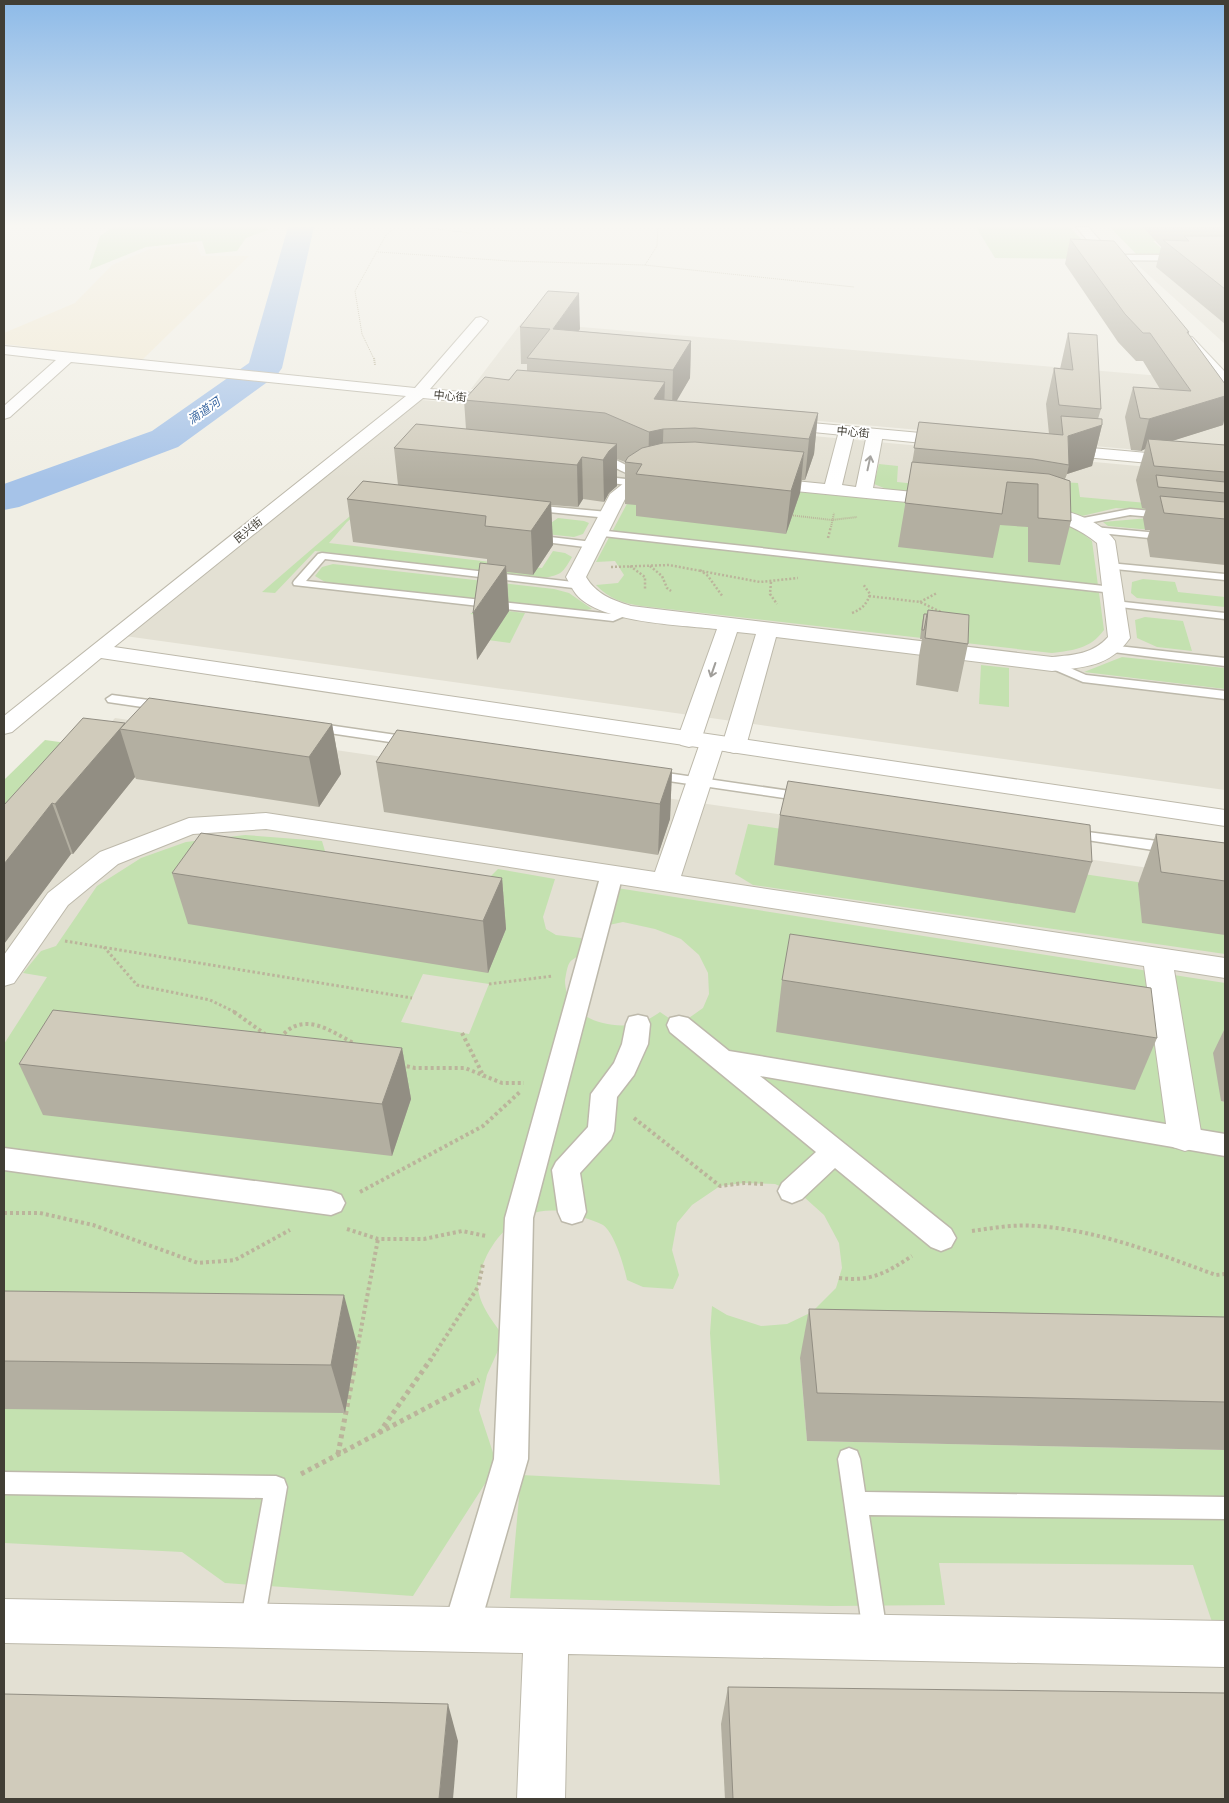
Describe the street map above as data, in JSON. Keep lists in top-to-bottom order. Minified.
{"streets":{"street":["中心街","民兴街"]},"crossings":[["中心街","民兴街"]],"water":["滴道河"]}
